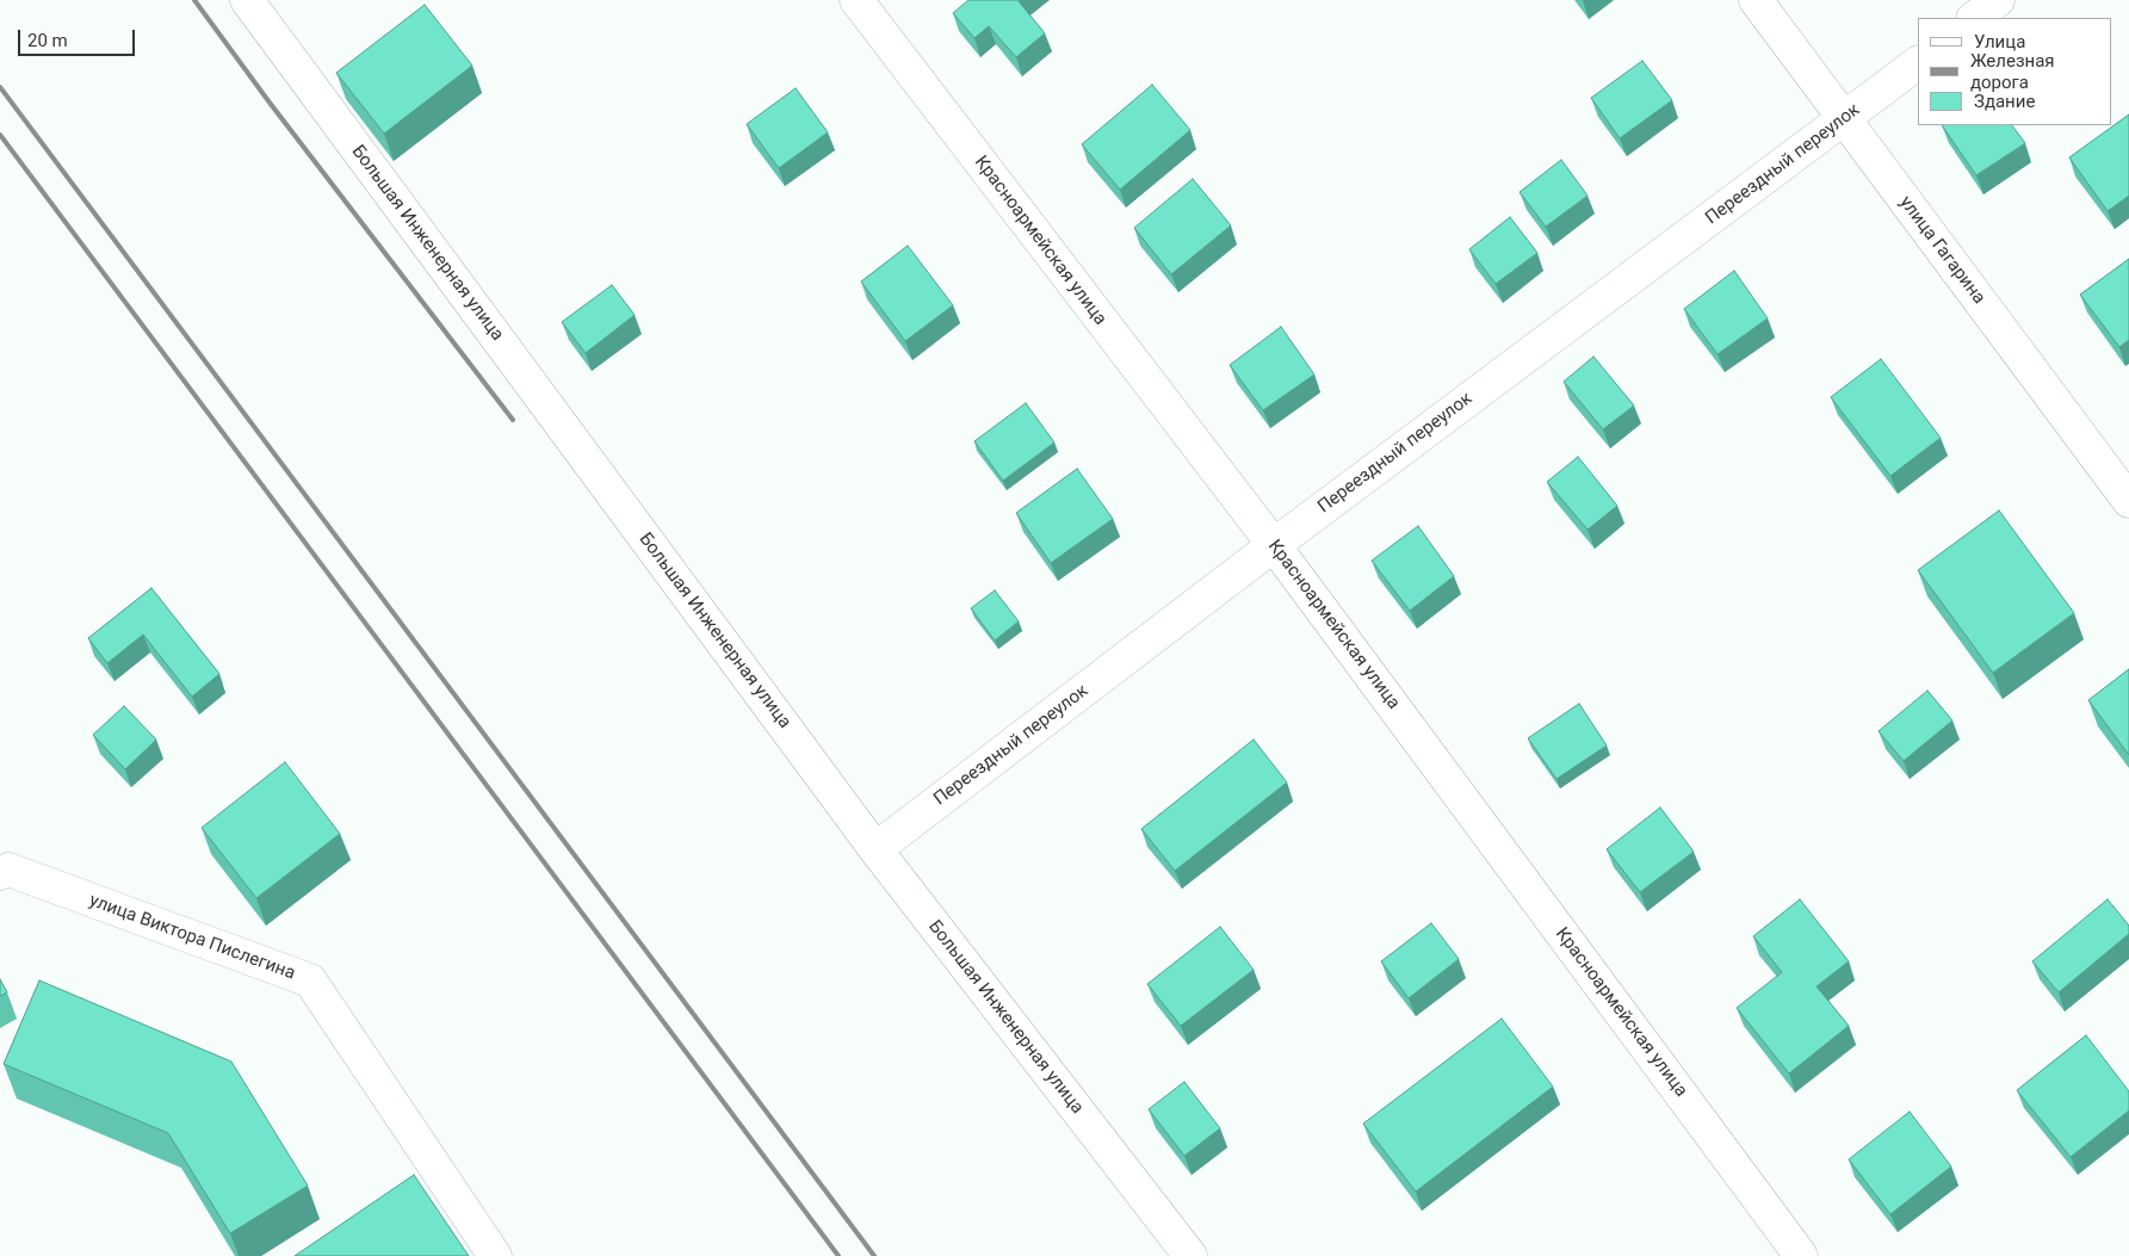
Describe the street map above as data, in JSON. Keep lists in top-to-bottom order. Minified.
{"streets":{"street":["Переездный переулок","Красноармейская улица","Большая Инженерная улица","улица Гагарина","улица Виктора Пислегина"]},"crossings":[["Переездный переулок","Красноармейская улица"],["Переездный переулок","Большая Инженерная улица"],["Переездный переулок","улица Гагарина"]],"legend":["Улица","Железная дорога","Здание"],"scale_bar":"20 m"}
